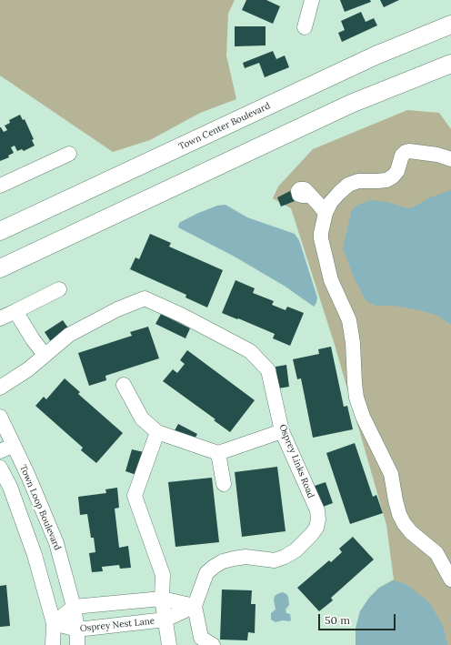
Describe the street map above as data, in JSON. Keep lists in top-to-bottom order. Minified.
{"streets":{"main road":["Town Center Boulevard"],"street":["Osprey Links Road","Town Loop Boulevard","Osprey Nest Lane"]},"crossings":[["Osprey Links Road","Osprey Nest Lane"],["Town Loop Boulevard","Osprey Nest Lane"]],"scale_bar":"50 m"}
